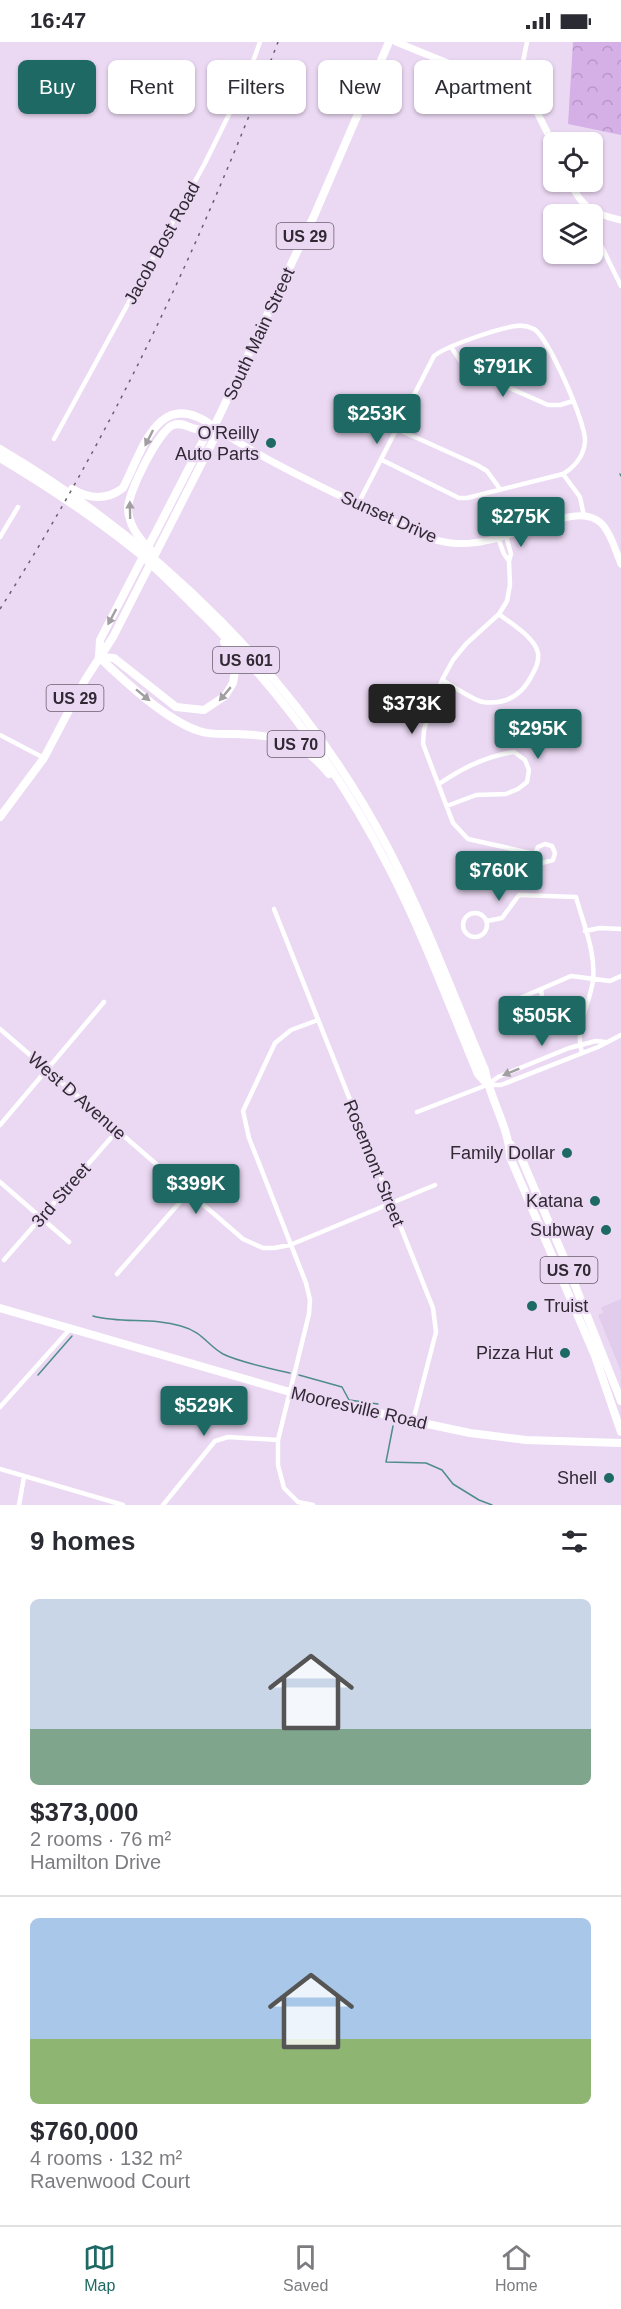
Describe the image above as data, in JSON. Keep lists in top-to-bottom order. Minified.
{"streets":{"highway":["US 601","US 70"],"main road":["US 29","South Main Street","Mooresville Road"],"street":["Jacob Bost Road","Sunset Drive","West D Avenue","Rosemont Street","3rd Street"]},"crossings":[["South Main Street","Sunset Drive"],["South Main Street","US 70"],["Sunset Drive","US 70"],["US 601","US 70"],["West D Avenue","Rosemont Street"],["West D Avenue","3rd Street"],["Rosemont Street","Mooresville Road"]],"places":["O'Reilly Auto Parts","Family Dollar","Katana","Subway","Truist","Pizza Hut","Shell"],"page":{"status":"16:47","chip":["Buy","Rent","Filters","New","Apartment"],"price":["$791K","$253K","$275K","$373K","$295K","$760K","$505K","$399K","$529K"],"heading":"9 homes","list":[{"name":"$373,000","note":"2 rooms · 76 m² · Hamilton Drive"},{"name":"$760,000","note":"4 rooms · 132 m² · Ravenwood Court"}],"tabs":["Map","Saved","Home"]}}
